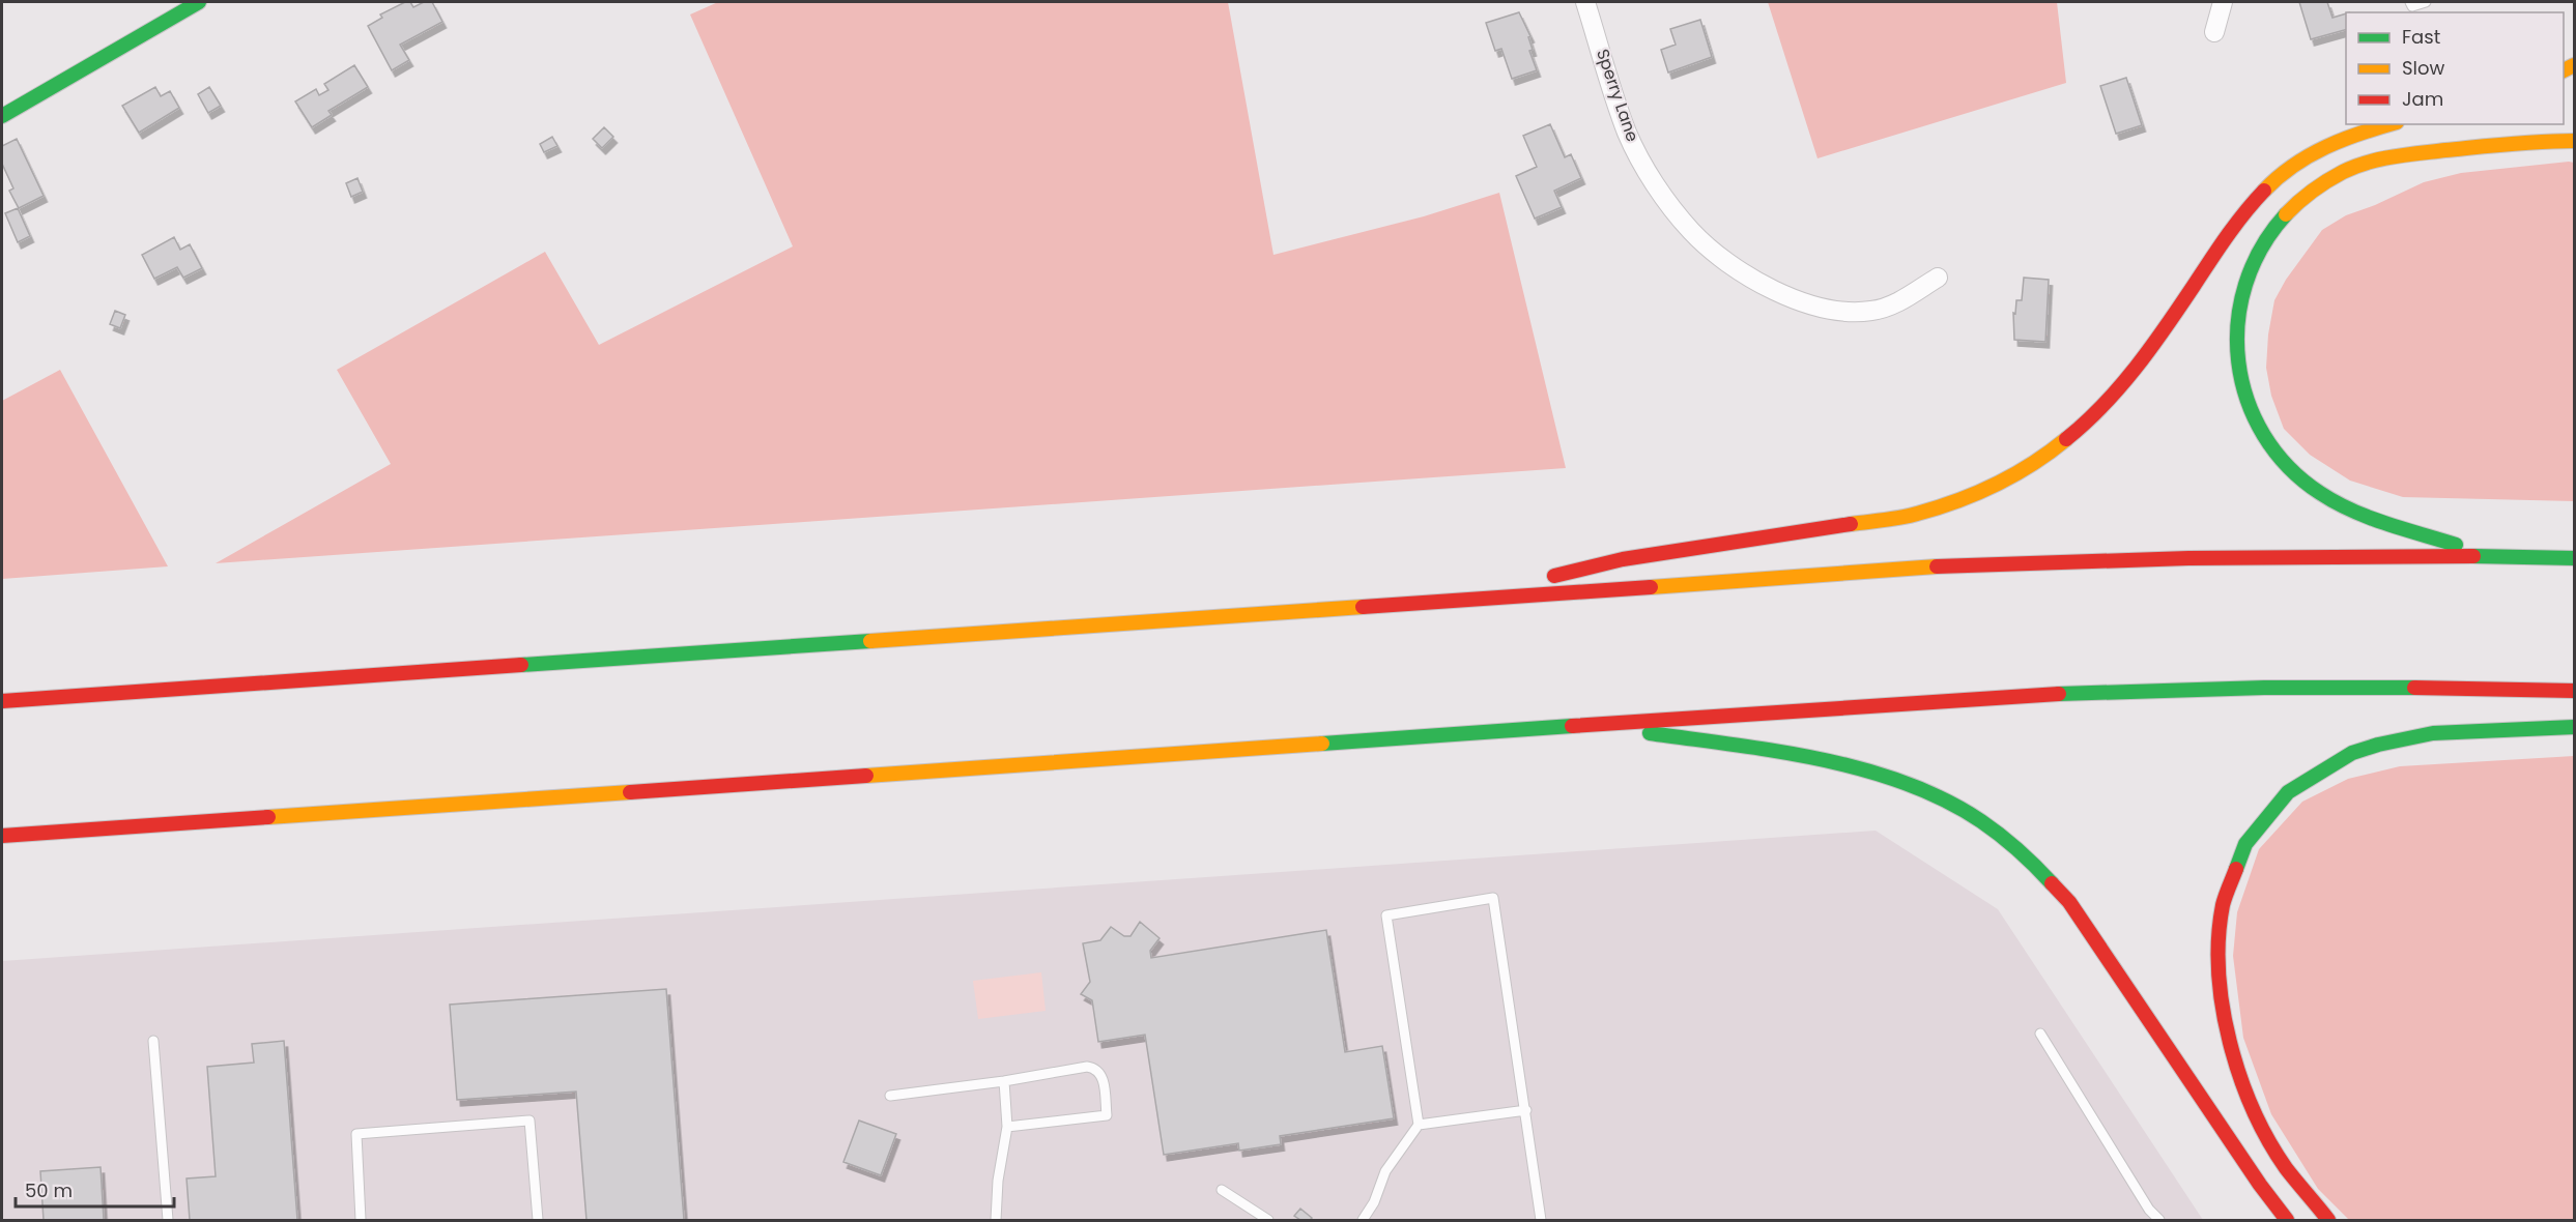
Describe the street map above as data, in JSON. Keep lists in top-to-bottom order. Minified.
{"streets":{"street":["Sperry Lane"]},"legend":["Fast","Slow","Jam"],"scale_bar":"50 m"}
